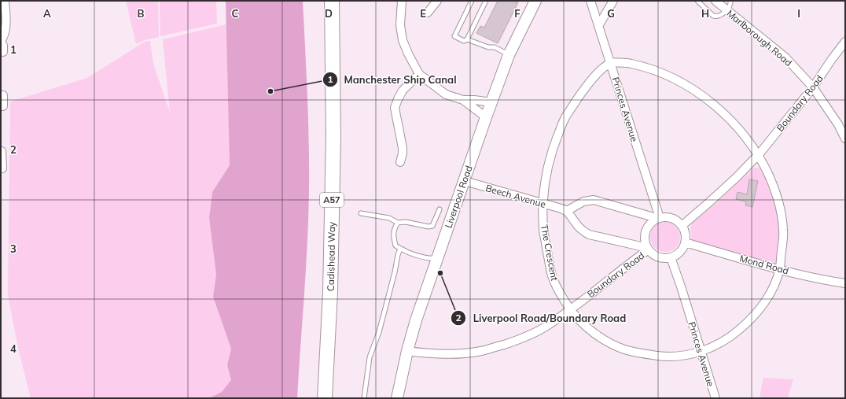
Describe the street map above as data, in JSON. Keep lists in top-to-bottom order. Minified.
{"streets":{"highway":["A57","Cadishead Way"],"main road":["Liverpool Road"],"street":["Marlborough Road","Boundary Road","Princes Avenue","Beech Avenue","The Crescent","Mond Road"]},"crossings":[["Marlborough Road","Boundary Road"],["Boundary Road","Princes Avenue"],["Boundary Road","Liverpool Road"],["Boundary Road","The Crescent"],["Boundary Road","Mond Road"],["Princes Avenue","The Crescent"],["Princes Avenue","Mond Road"],["Beech Avenue","Liverpool Road"],["Beech Avenue","The Crescent"],["The Crescent","Mond Road"]],"places":["Manchester Ship Canal","Liverpool Road/Boundary Road"],"grid":{"columns":["A","B","C","D","E","F","G","H","I"],"rows":["1","2","3","4"]}}
